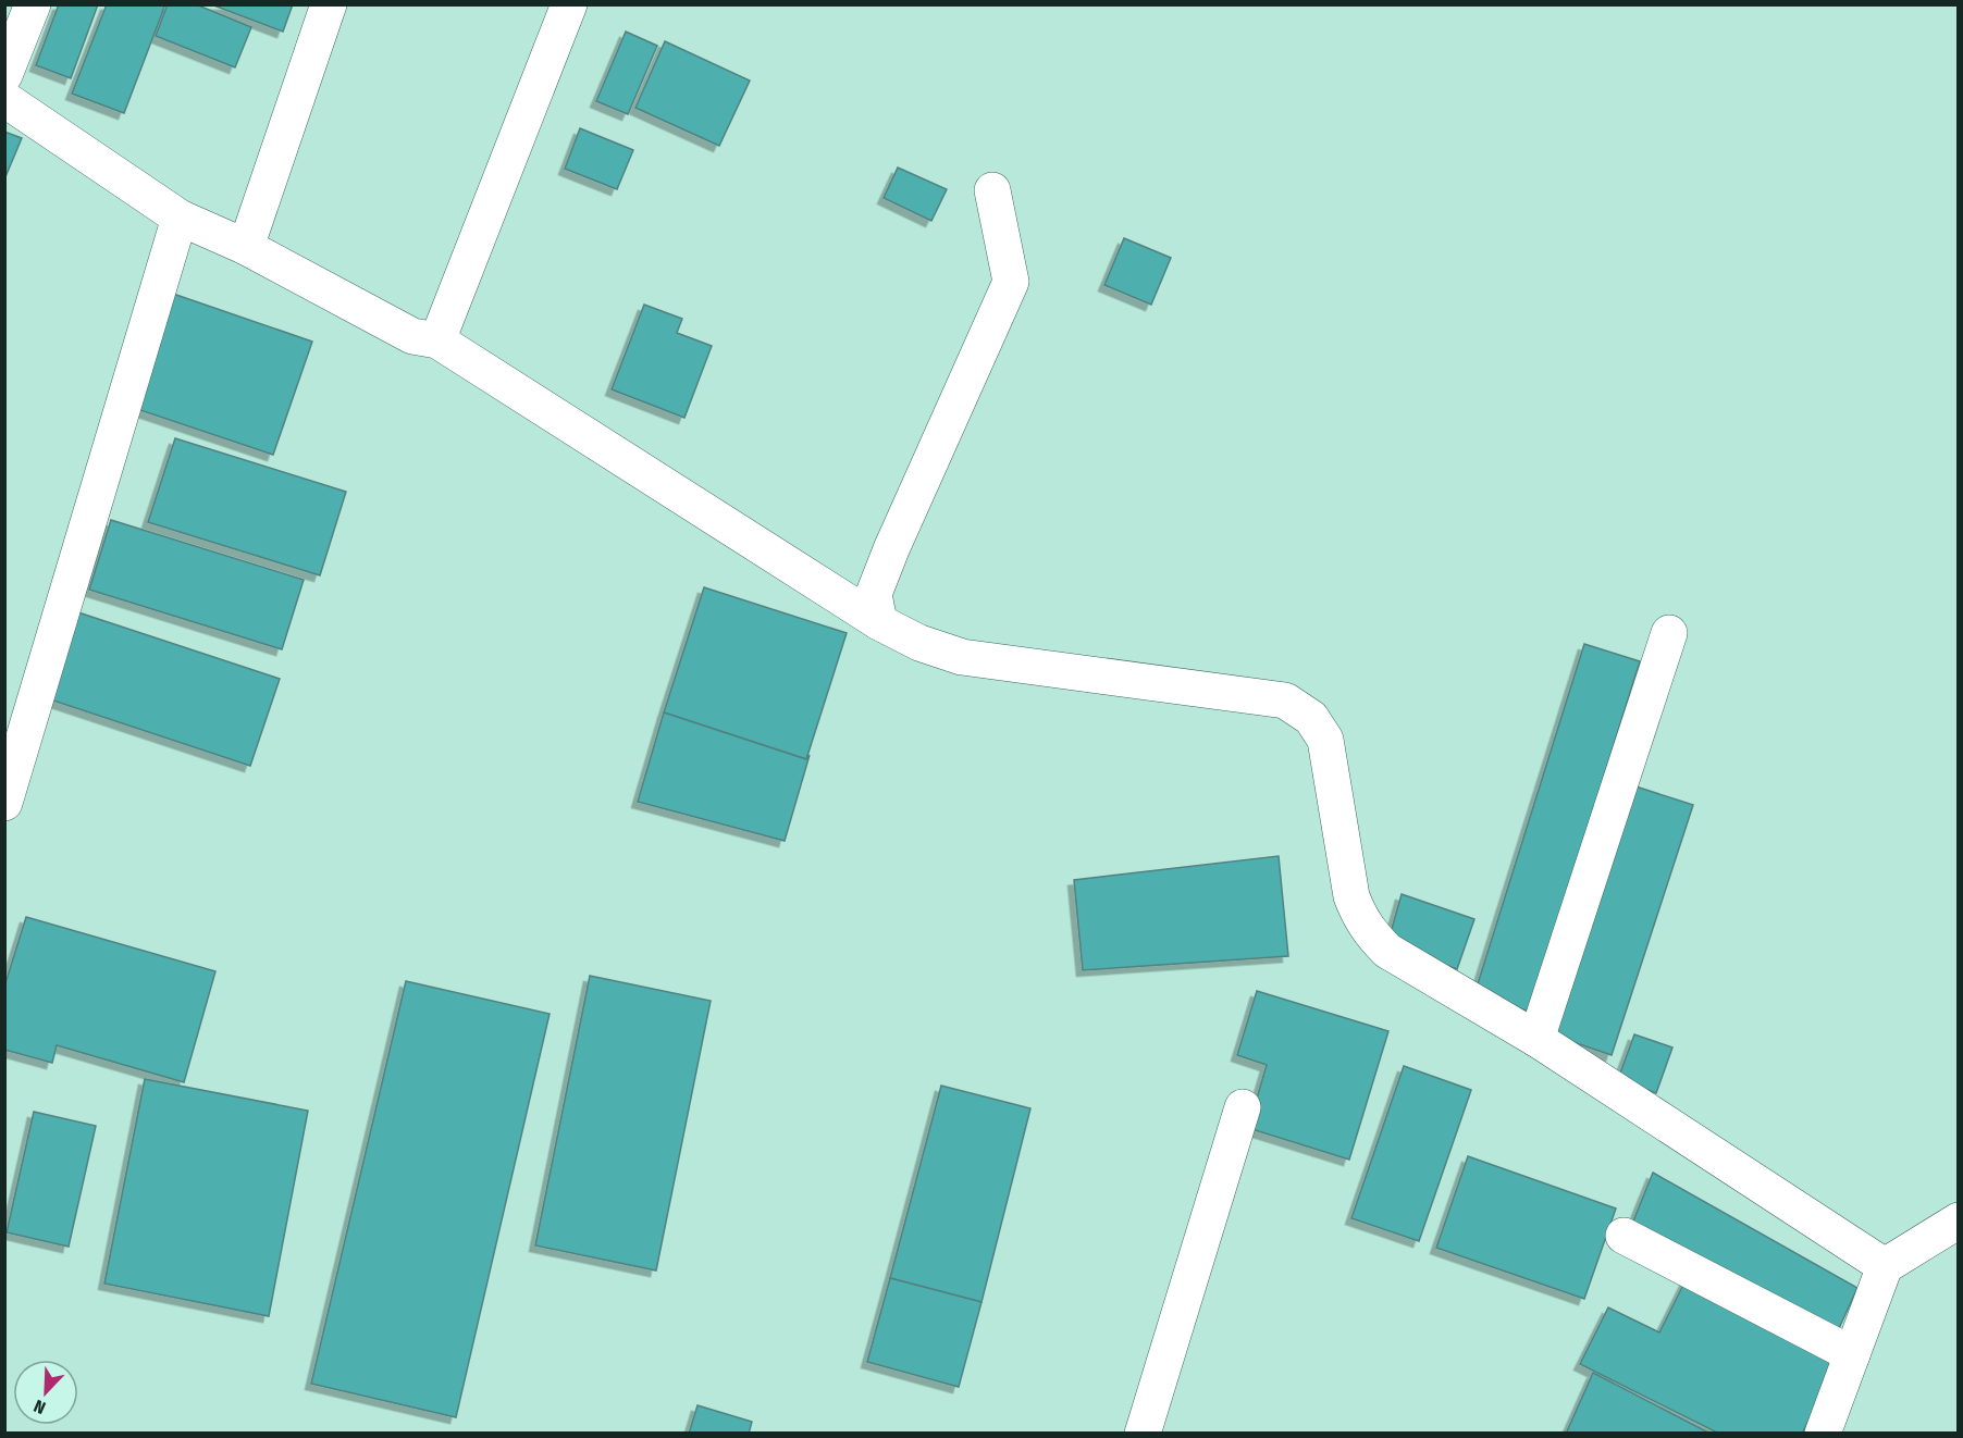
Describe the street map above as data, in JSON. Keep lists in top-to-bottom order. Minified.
{"north":"bottom left"}
